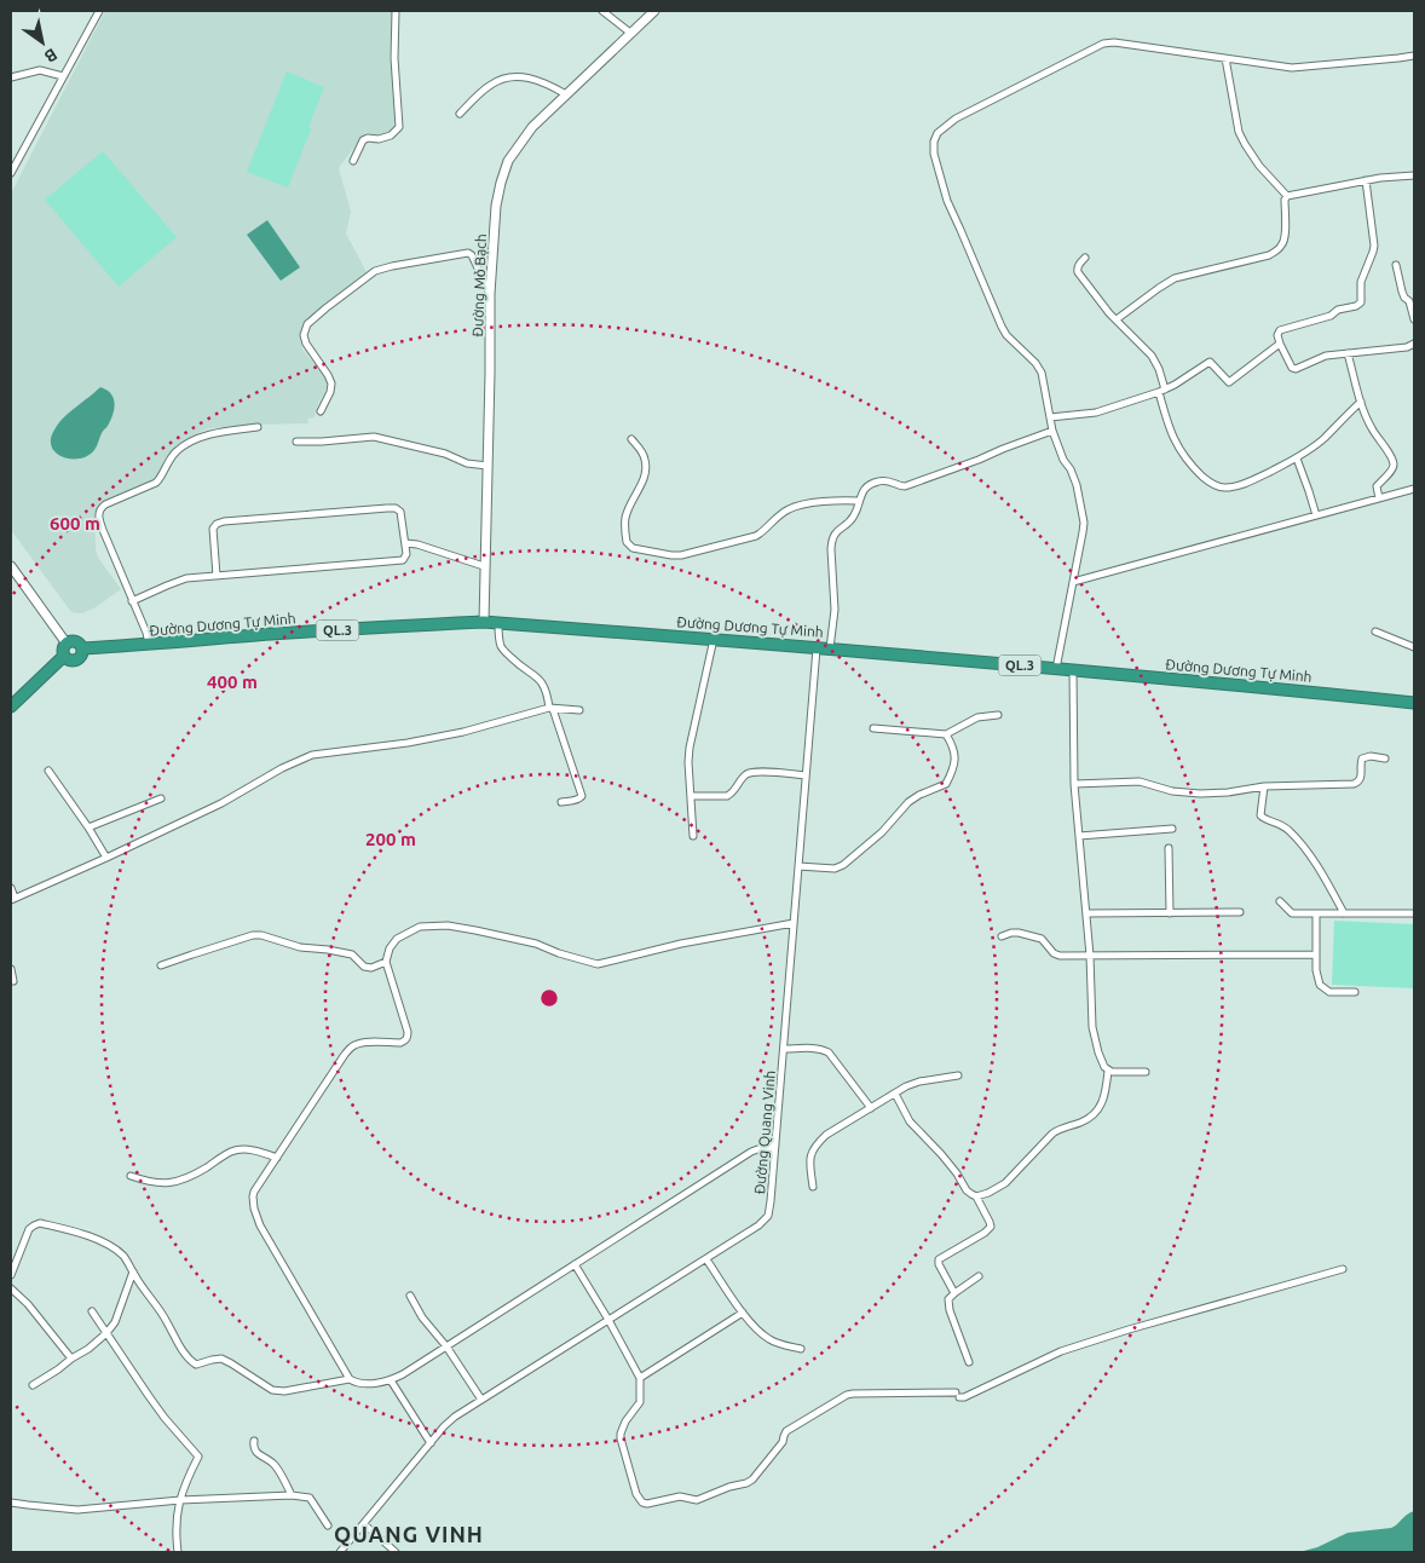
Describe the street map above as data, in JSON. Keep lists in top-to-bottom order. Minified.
{"streets":{"highway":["Đường Dương Tự Minh","QL.3"],"street":["Đường Mỏ Bạch","Đường Quang Vinh"]},"crossings":[["Đường Mỏ Bạch","Đường Dương Tự Minh"],["Đường Dương Tự Minh","QL.3"],["Đường Dương Tự Minh","Đường Quang Vinh"]],"districts":["QUANG VINH"],"north":"bottom right","rings":["600 m","400 m","200 m"]}
